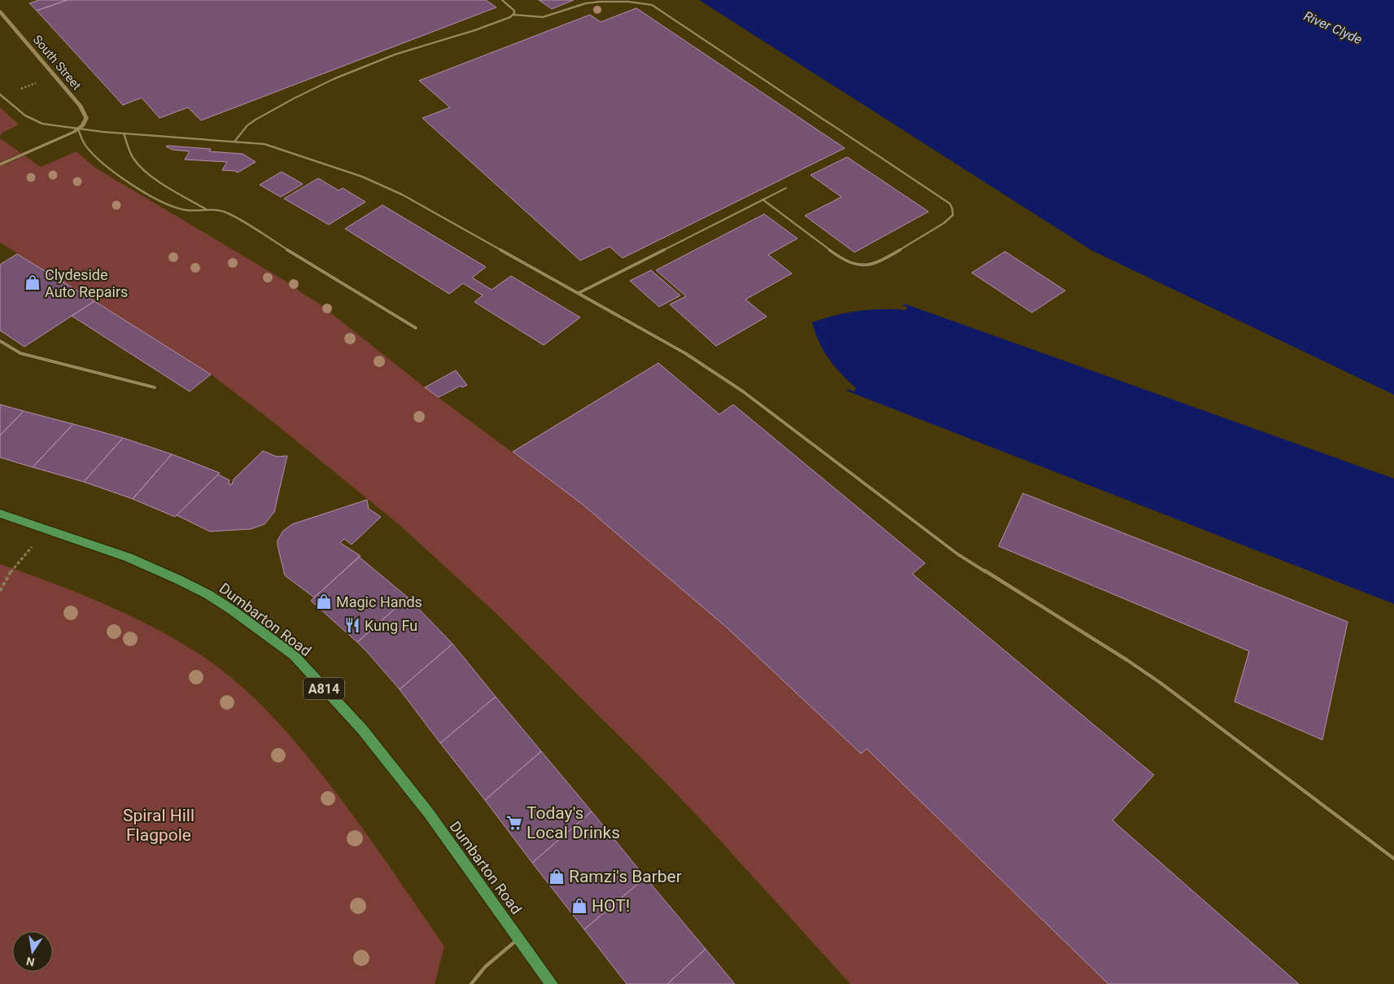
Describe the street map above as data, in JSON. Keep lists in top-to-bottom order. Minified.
{"streets":{"main road":["Dumbarton Road","A814"],"street":["South Street"]},"water":["River Clyde"],"parks":["Spiral Hill Flagpole"],"places":{"shop":["Clydeside Auto Repairs","Magic Hands","Ramzi's Barber","HOT!"],"restaurant":["Kung Fu"],"supermarket":["Today's Local Drinks"]},"north":"bottom"}
